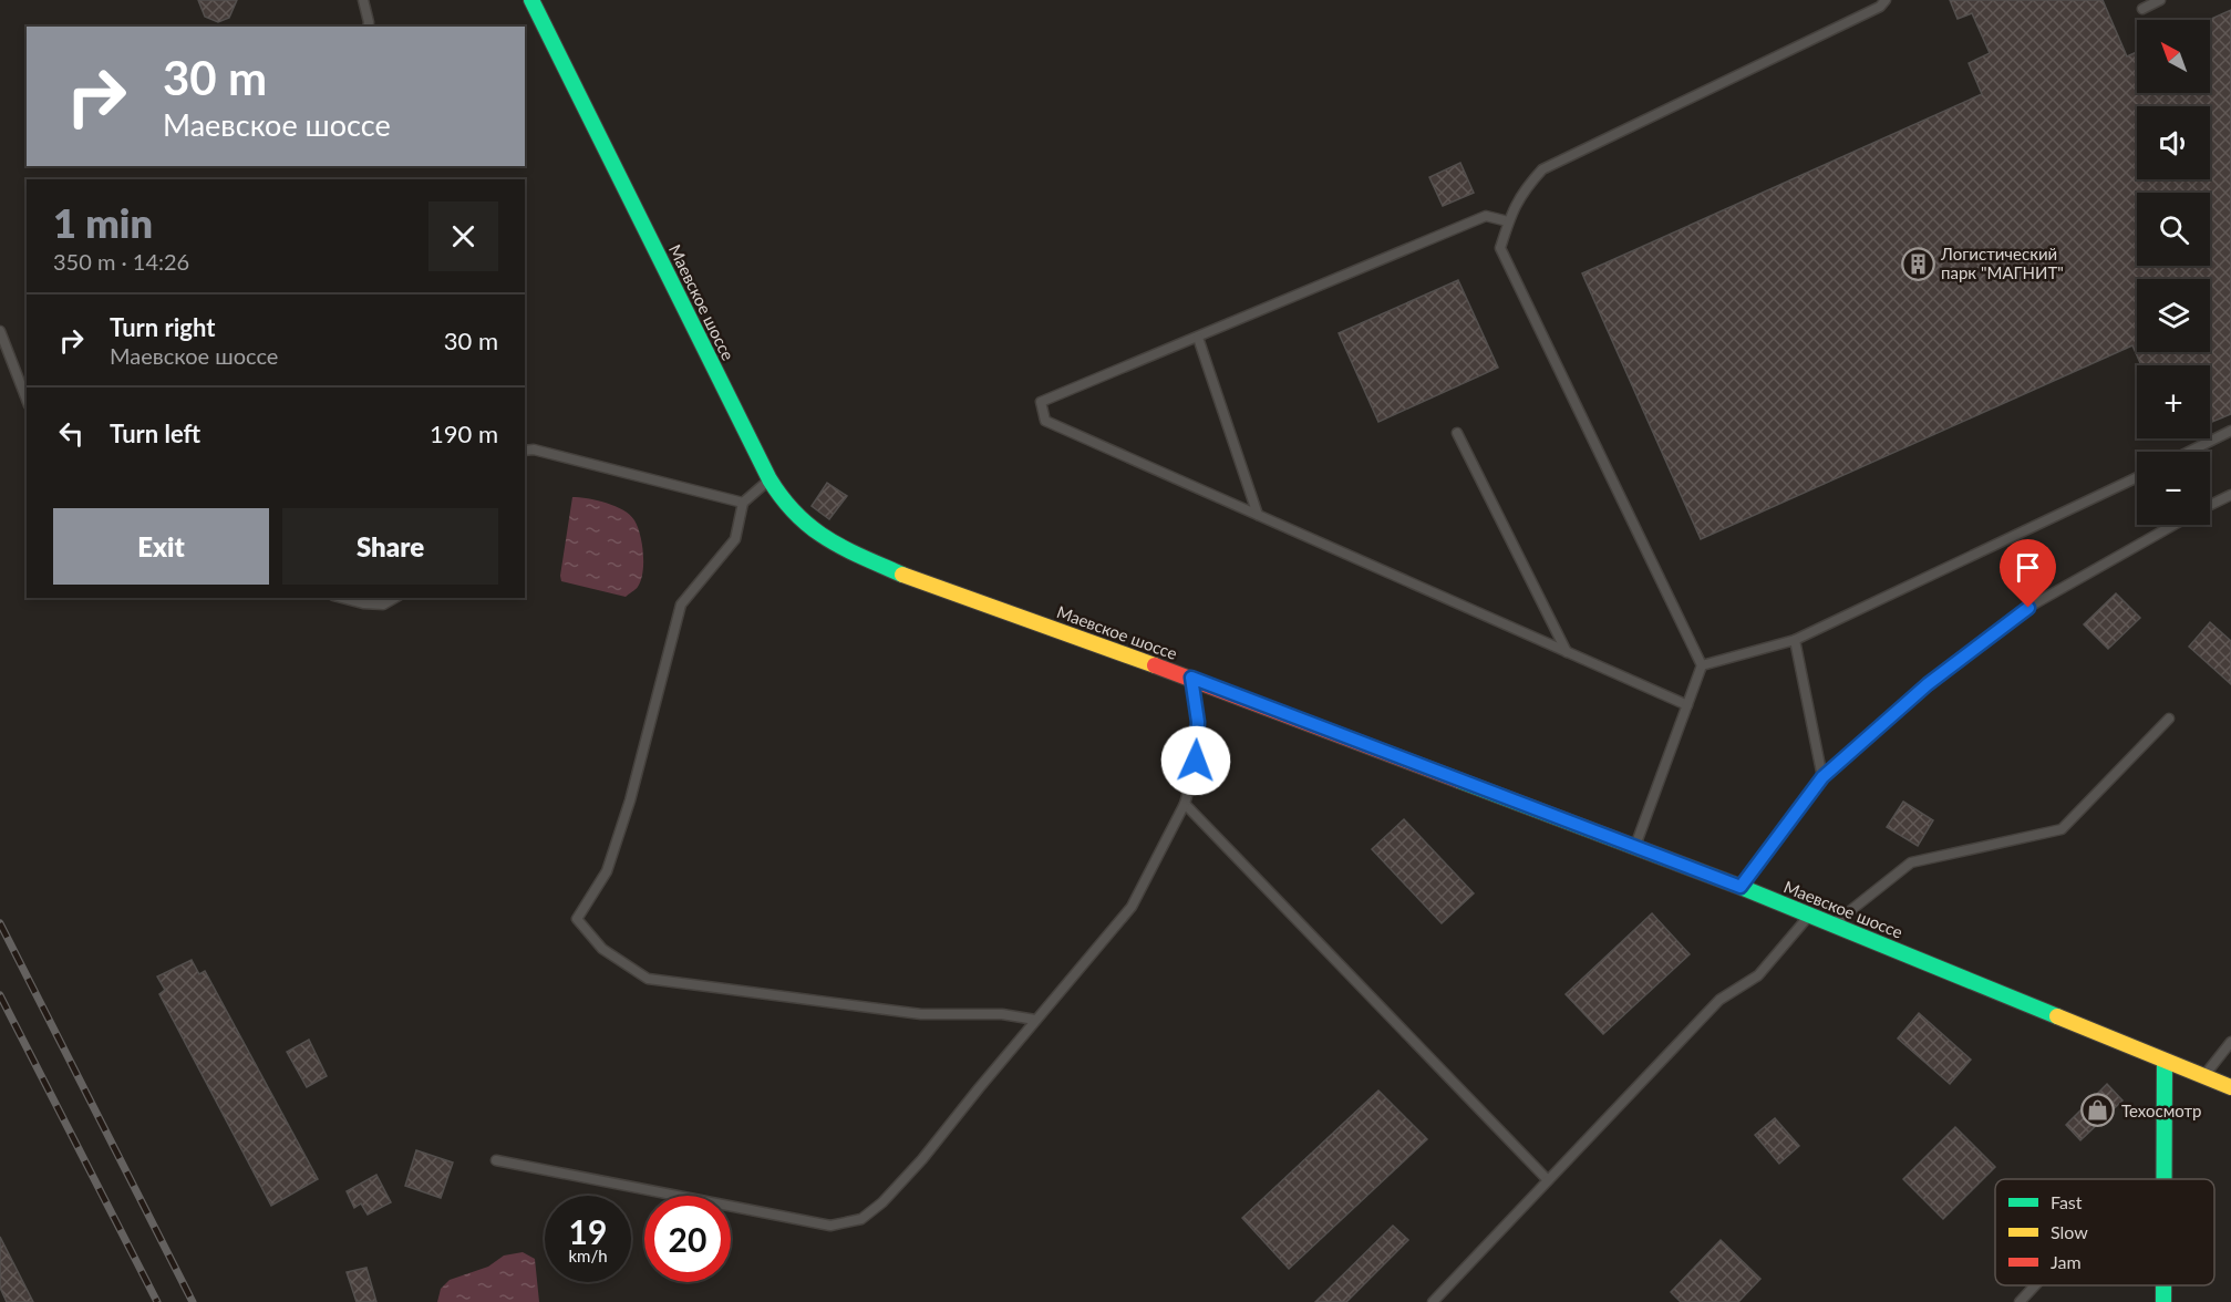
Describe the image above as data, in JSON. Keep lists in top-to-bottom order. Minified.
{"streets":{"street":["Маевское шоссе"]},"places":{"building":["Логистический парк \"МАГНИТ\""],"shop":["Техосмотр"]},"legend":["Fast","Slow","Jam"],"north":"top left","page":{"map_buttons":["+","−"],"turn":["30 m","Маевское шоссе"],"heading":["1 min","350 m · 14:26"],"list":[{"name":"Turn right","note":"Маевское шоссе","value":"30 m"},{"name":"Turn left","value":"190 m"}],"buttons":["Exit","Share"],"speed":"19 km/h","limit":"20"}}
